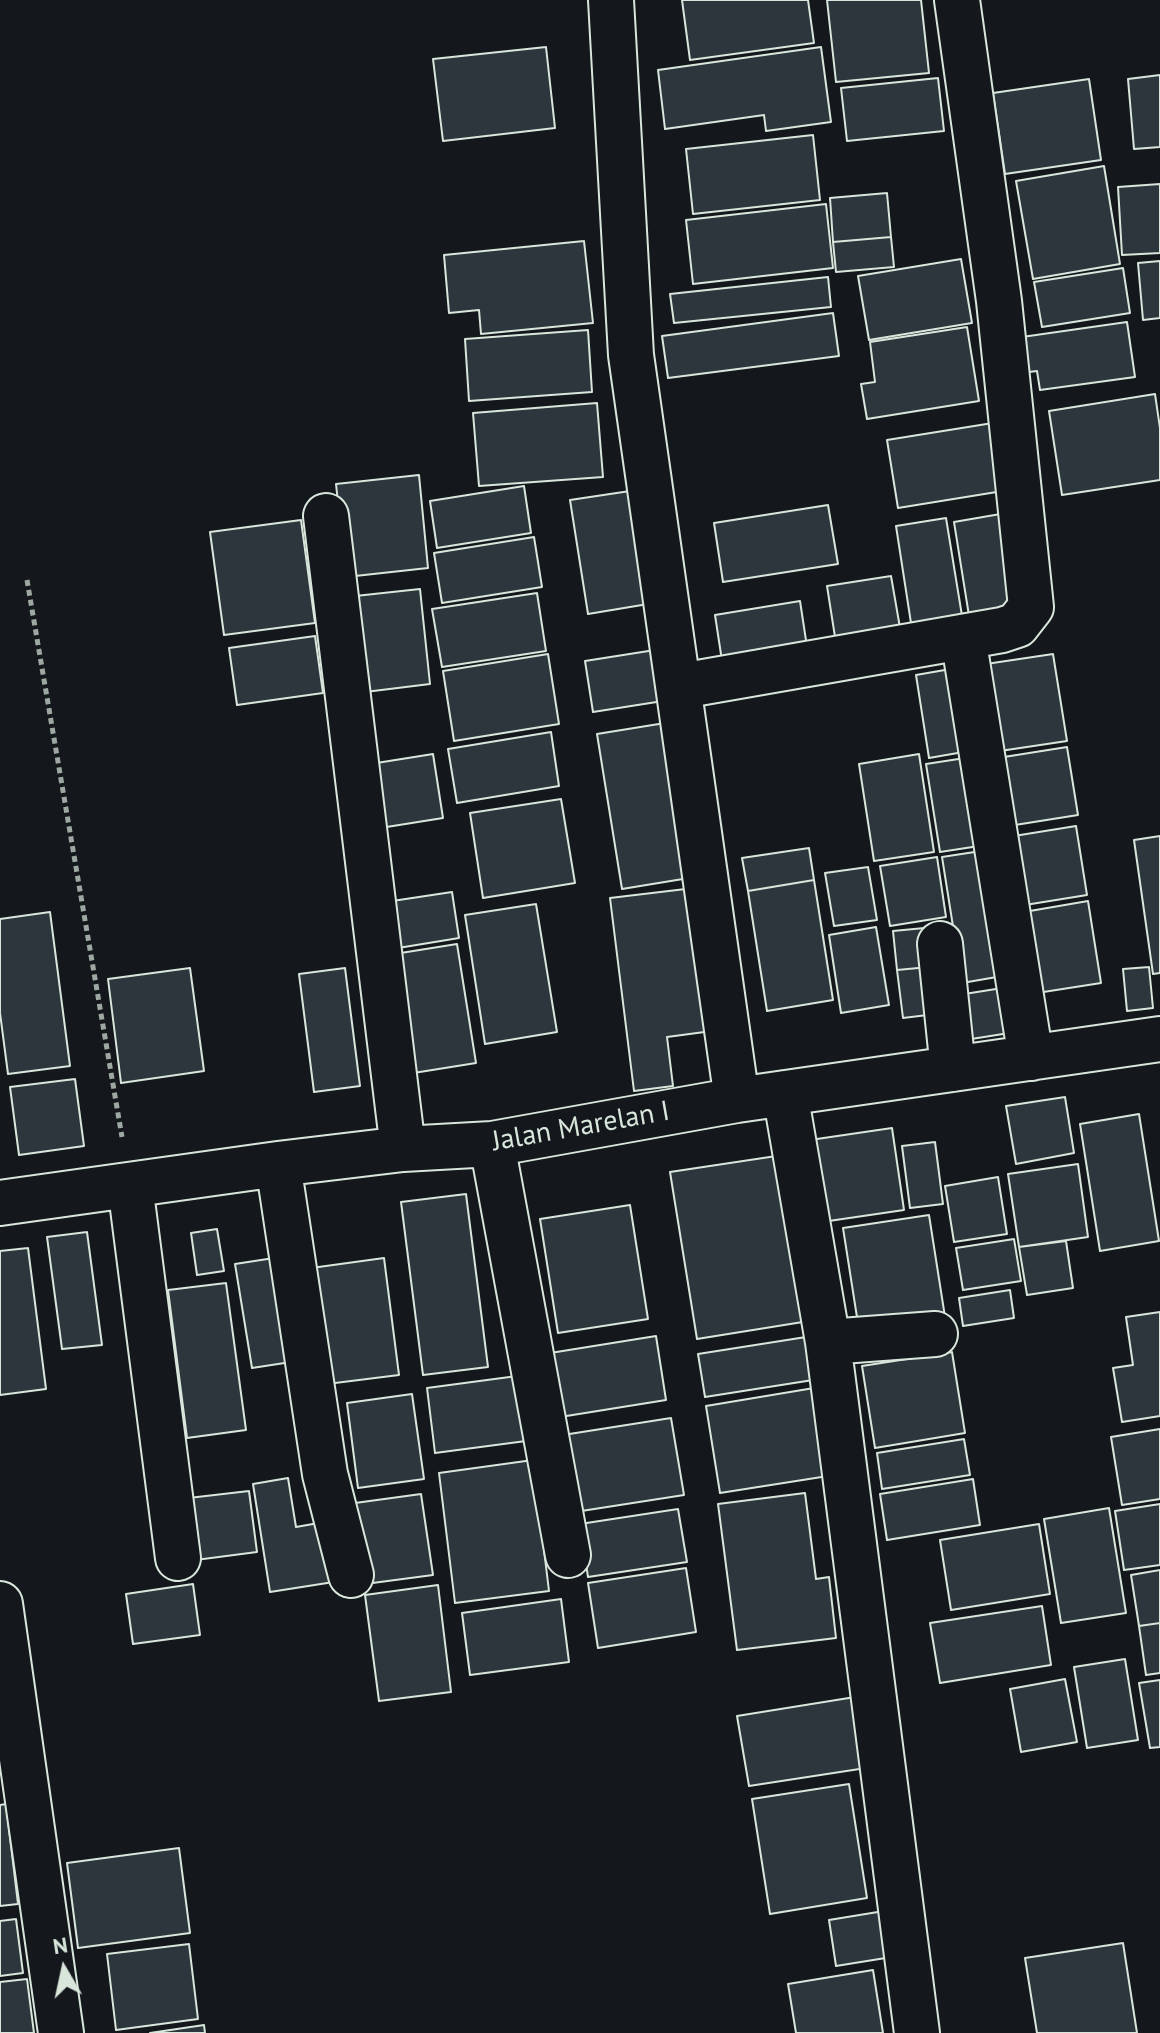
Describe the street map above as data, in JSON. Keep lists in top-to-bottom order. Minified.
{"streets":{"street":["Jalan Marelan I"]},"north":"top"}
